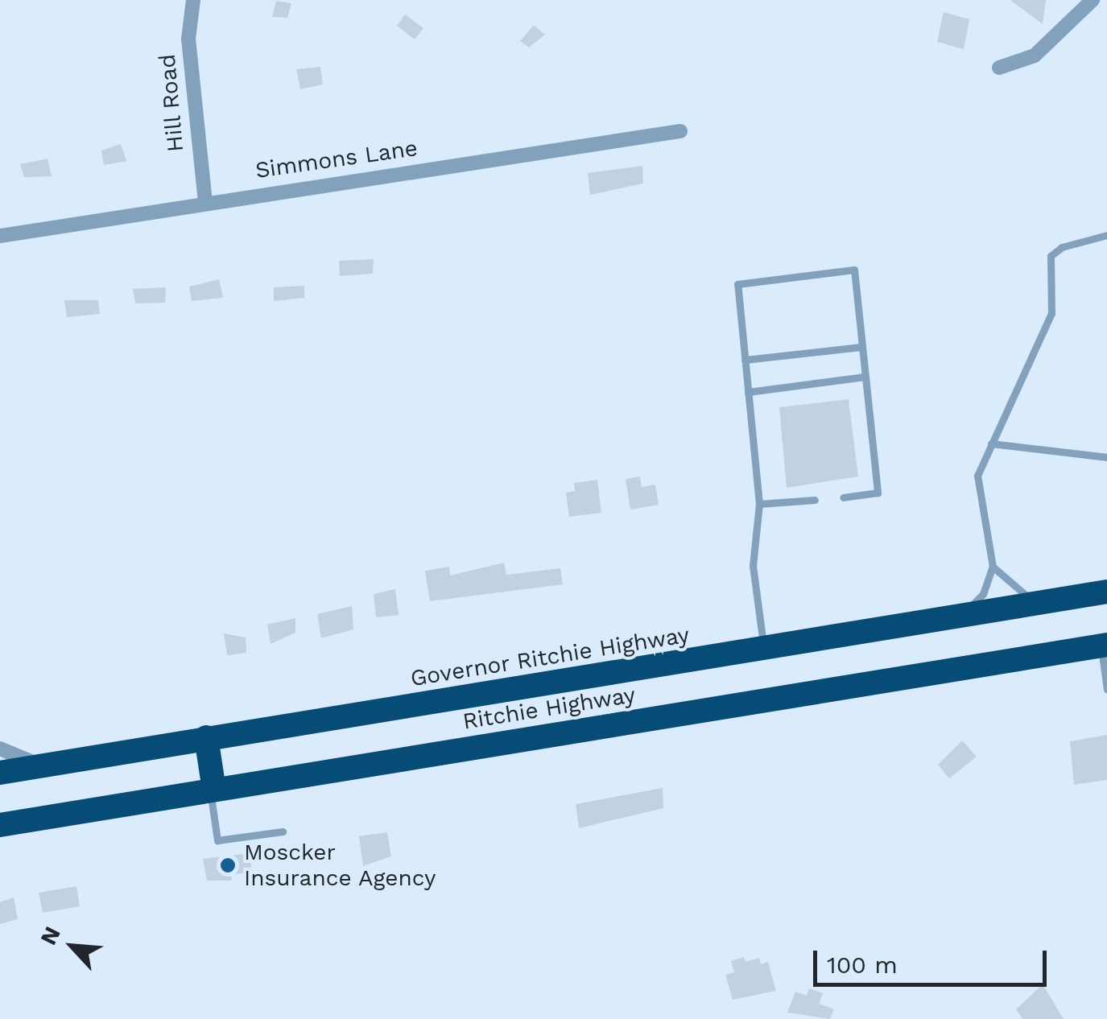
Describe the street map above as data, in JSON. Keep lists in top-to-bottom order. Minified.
{"streets":{"highway":["Governor Ritchie Highway","Ritchie Highway"],"street":["Hill Road","Simmons Lane"]},"crossings":[["Hill Road","Simmons Lane"]],"places":["Moscker Insurance Agency"],"scale_bar":"100 m","north":"top left"}
